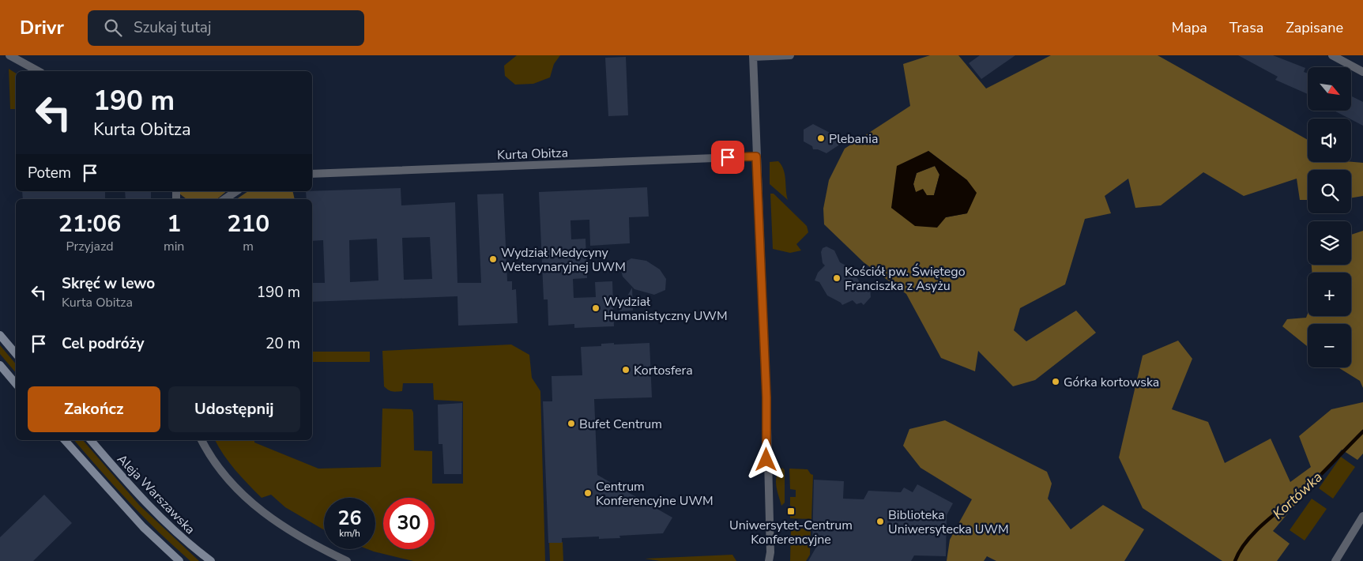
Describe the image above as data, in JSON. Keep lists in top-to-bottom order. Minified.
{"streets":{"main road":["Aleja Warszawska"],"street":["Kurta Obitza"]},"water":["Kortówka"],"places":{"other":["Plebania","Wydział Medycyny Weterynaryjnej UWM","Kościół pw. Świętego Franciszka z Asyżu","Wydział Humanistyczny UWM","Kortosfera","Górka kortowska","Bufet Centrum","Centrum Konferencyjne UWM","Biblioteka Uniwersytecka UWM"],"transit":["Uniwersytet-Centrum Konferencyjne"]},"north":"bottom right","page":{"header":"Drivr","search":"Szukaj tutaj","nav":["Mapa","Trasa","Zapisane"],"map_buttons":["+","−"],"turn":["190 m","Kurta Obitza"],"then":"Potem","eta":["21:06","Przyjazd","1","min","210","m"],"list":[{"name":"Skręć w lewo","note":"Kurta Obitza","value":"190 m"},{"name":"Cel podróży","value":"20 m"}],"buttons":["Zakończ","Udostępnij"],"speed":"26 km/h","limit":"30"}}
